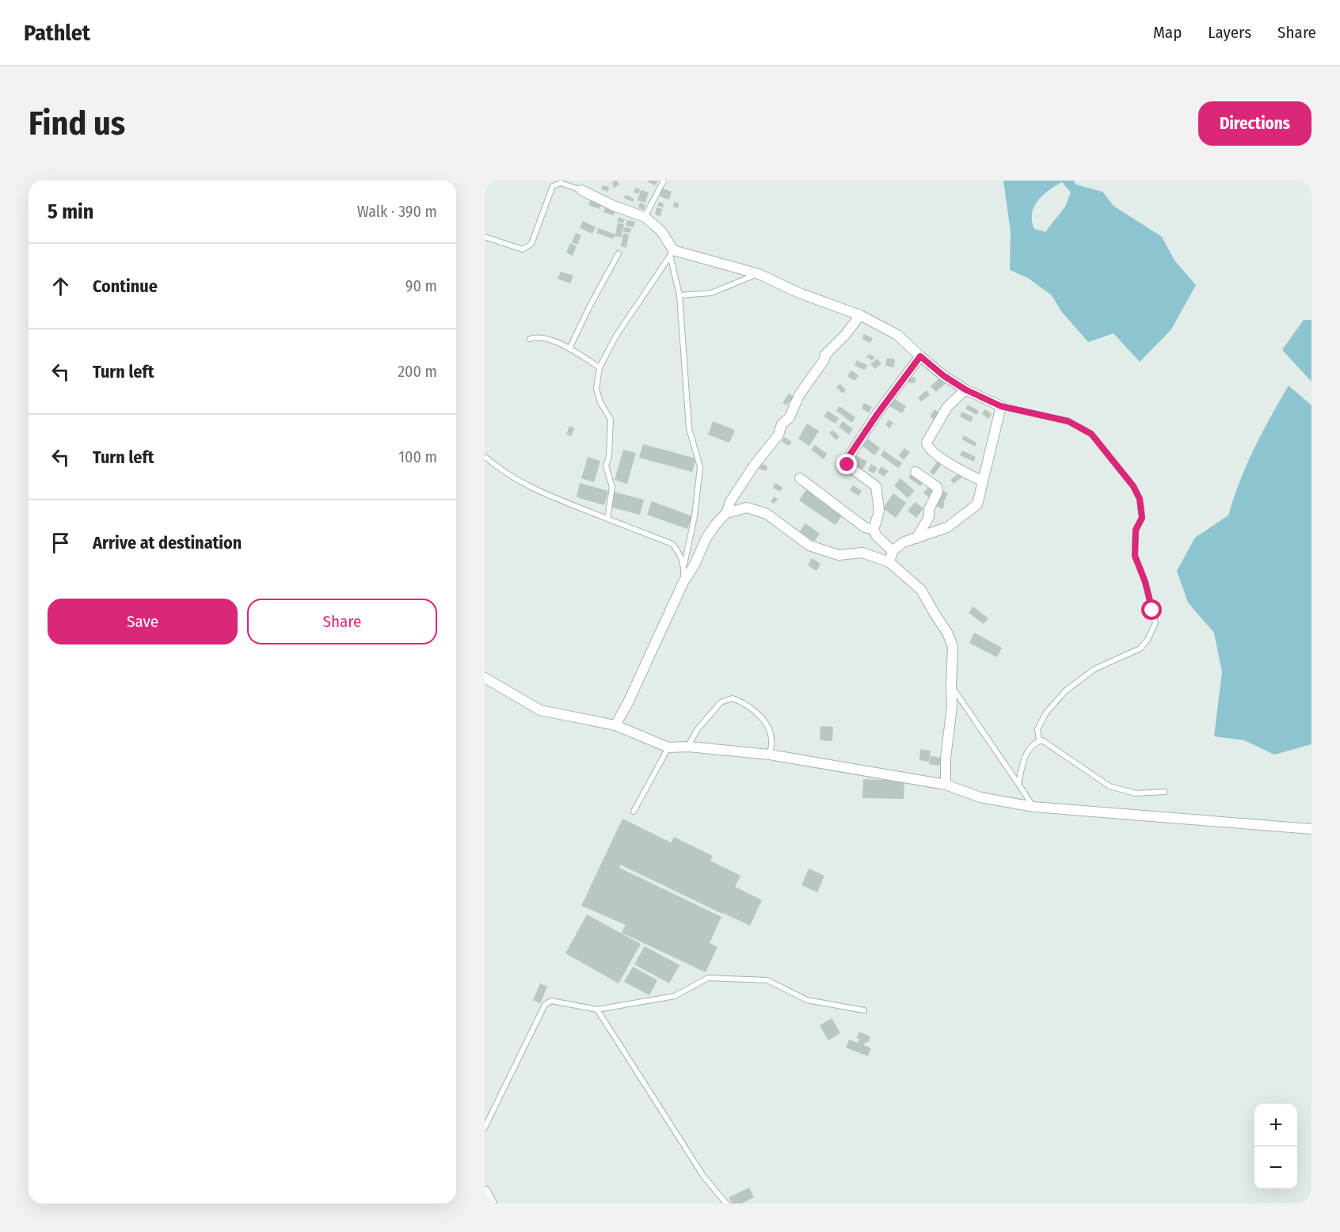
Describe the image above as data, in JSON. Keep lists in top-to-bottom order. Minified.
{"page":{"header":"Pathlet","nav":["Map","Layers","Share"],"buttons":["Directions",["Save","Share"]],"title":"Find us","heading":["5 min","Walk · 390 m"],"list":[["Continue","90 m"],["Turn left","200 m"],["Turn left","100 m"],"Arrive at destination"],"map_buttons":["+","−"]}}
